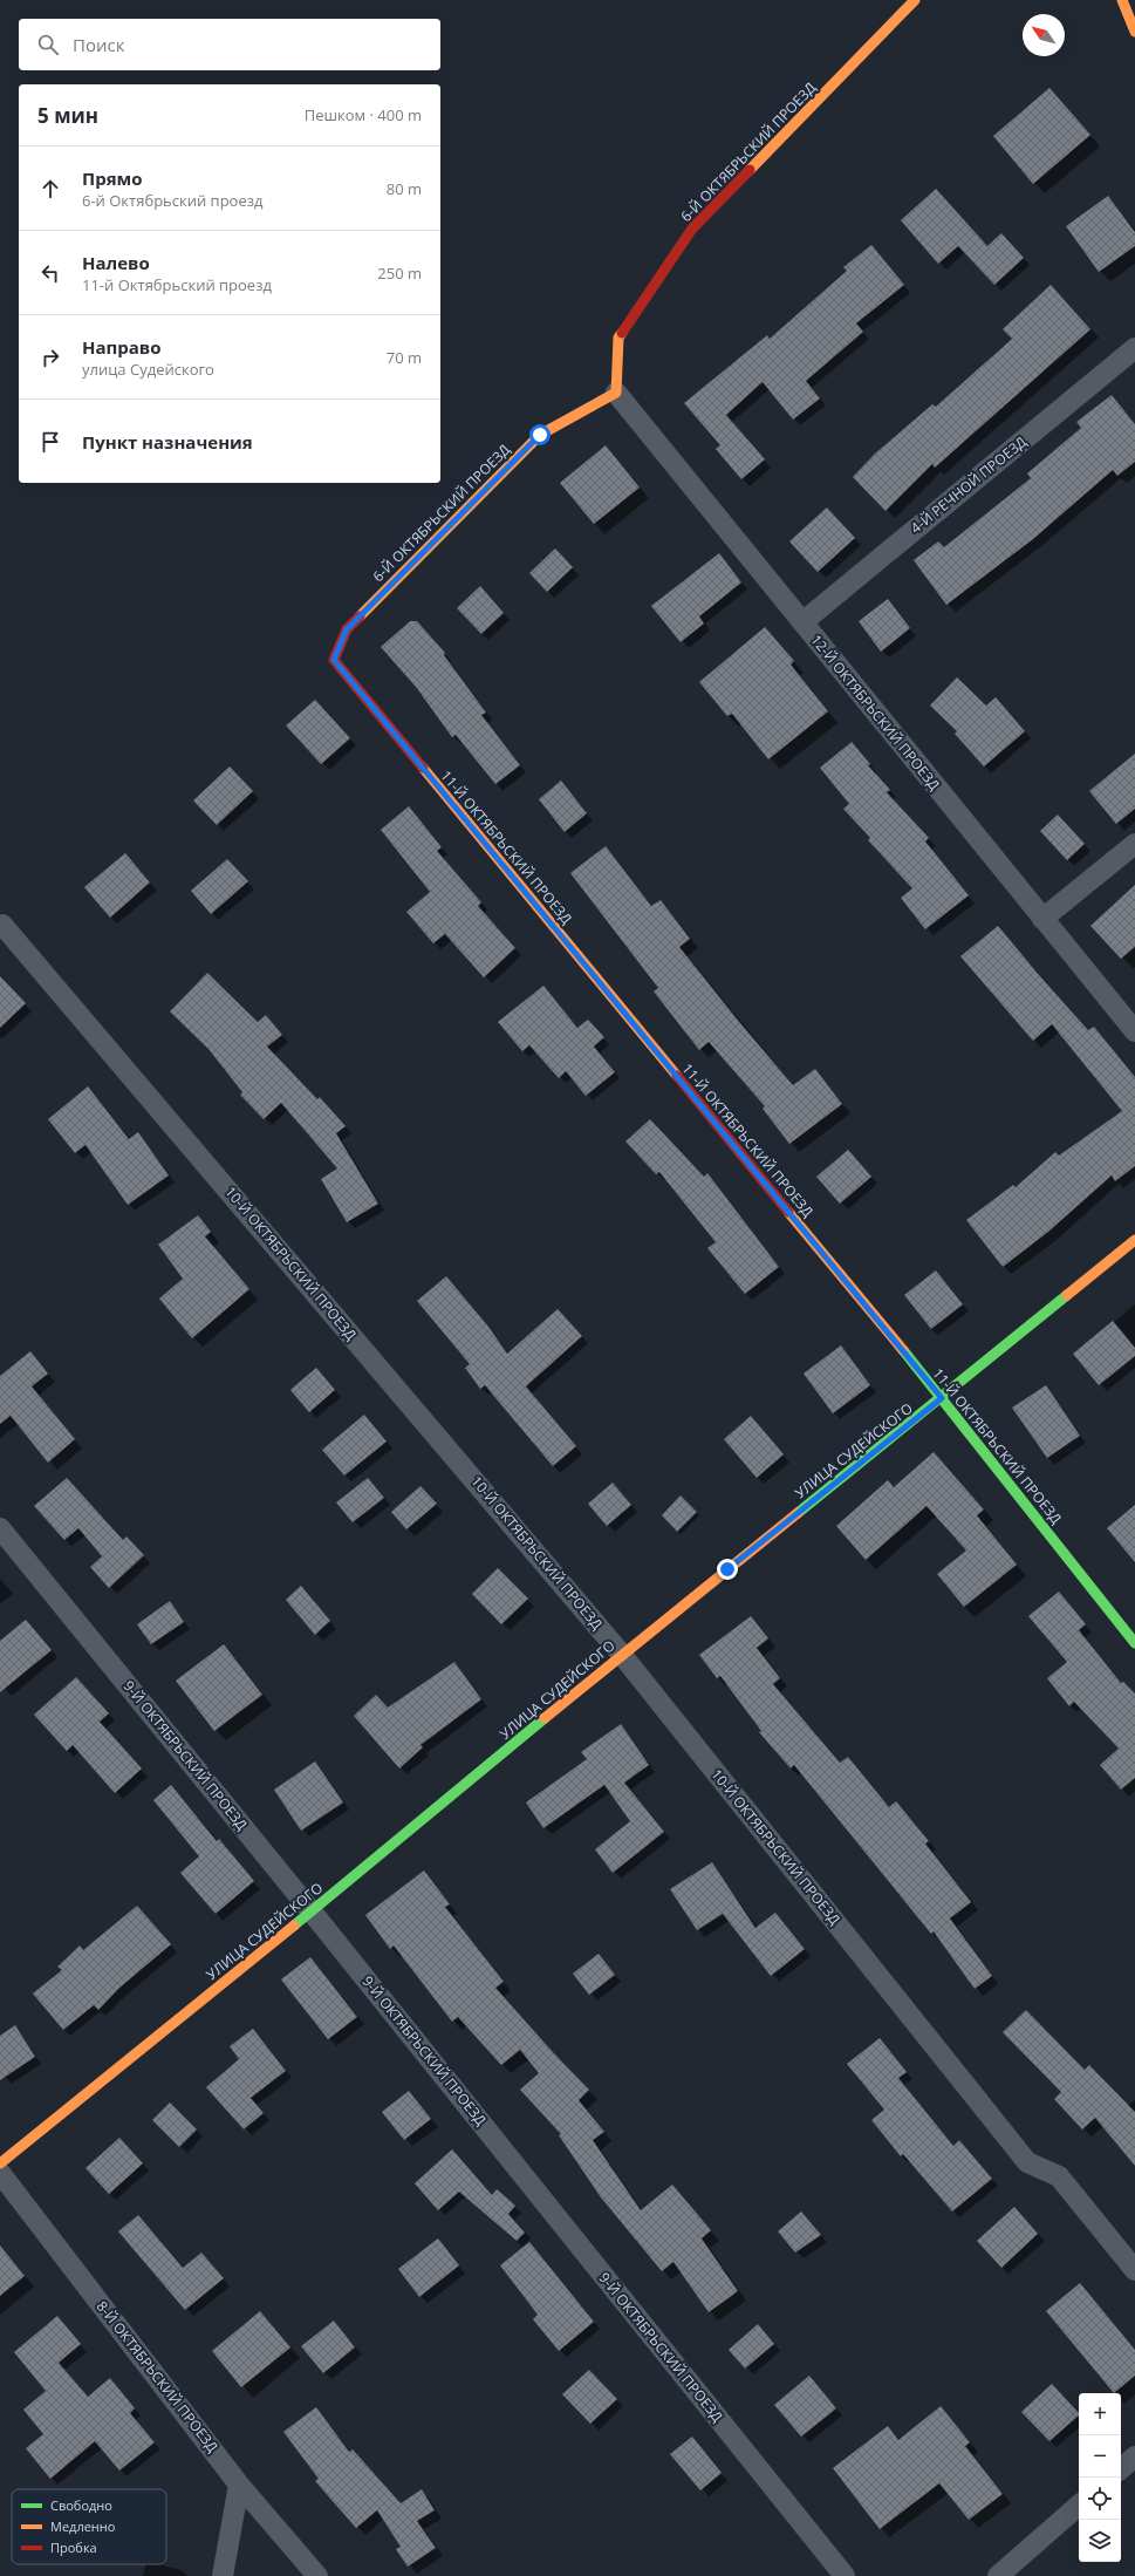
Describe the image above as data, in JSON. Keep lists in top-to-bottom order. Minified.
{"streets":{"street":["6-Й ОКТЯБРЬСКИЙ ПРОЕЗД","4-Й РЕЧНОЙ ПРОЕЗД","12-Й ОКТЯБРЬСКИЙ ПРОЕЗД","11-Й ОКТЯБРЬСКИЙ ПРОЕЗД","10-Й ОКТЯБРЬСКИЙ ПРОЕЗД","УЛИЦА СУДЕЙСКОГО","9-Й ОКТЯБРЬСКИЙ ПРОЕЗД","8-Й ОКТЯБРЬСКИЙ ПРОЕЗД"]},"crossings":[["6-Й ОКТЯБРЬСКИЙ ПРОЕЗД","12-Й ОКТЯБРЬСКИЙ ПРОЕЗД"],["6-Й ОКТЯБРЬСКИЙ ПРОЕЗД","11-Й ОКТЯБРЬСКИЙ ПРОЕЗД"],["4-Й РЕЧНОЙ ПРОЕЗД","12-Й ОКТЯБРЬСКИЙ ПРОЕЗД"],["11-Й ОКТЯБРЬСКИЙ ПРОЕЗД","УЛИЦА СУДЕЙСКОГО"],["10-Й ОКТЯБРЬСКИЙ ПРОЕЗД","УЛИЦА СУДЕЙСКОГО"],["УЛИЦА СУДЕЙСКОГО","9-Й ОКТЯБРЬСКИЙ ПРОЕЗД"]],"legend":["Свободно","Медленно","Пробка"],"north":"top left","page":{"search":"Поиск","heading":["5 мин","Пешком · 400 m"],"list":[["Прямо","6-й Октябрьский проезд","80 m"],["Налево","11-й Октябрьский проезд","250 m"],["Направо","улица Судейского","70 m"],"Пункт назначения"],"map_buttons":["+","−"]}}
